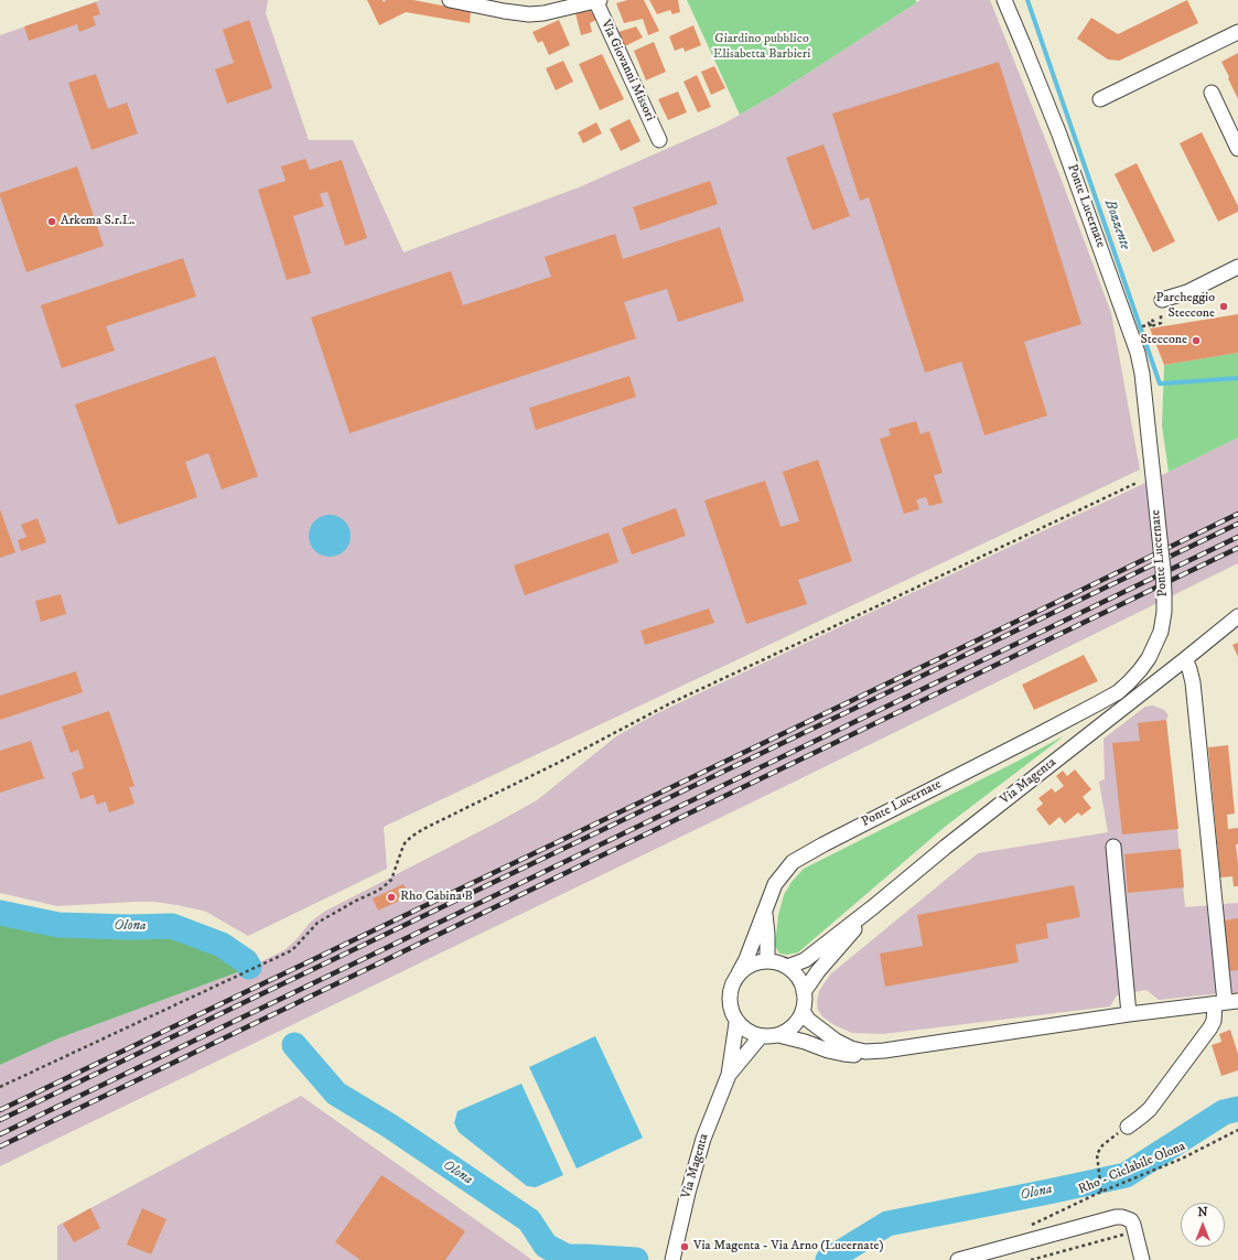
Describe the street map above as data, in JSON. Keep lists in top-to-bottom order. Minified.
{"streets":{"street":["Via Giovanni Missori","Ponte Lucernate","Via Magenta"],"path":["Rho - Ciclabile Olona"]},"crossings":[["Ponte Lucernate","Via Magenta"]],"water":["Bozzente","Olona"],"parks":["Giardino pubblico Elisabetta Barbieri"],"places":["Arkema S.r.L.","Parcheggio Steccone","Steccone","Rho Cabina B","Via Magenta - Via Arno (Lucernate)"],"north":"top"}
